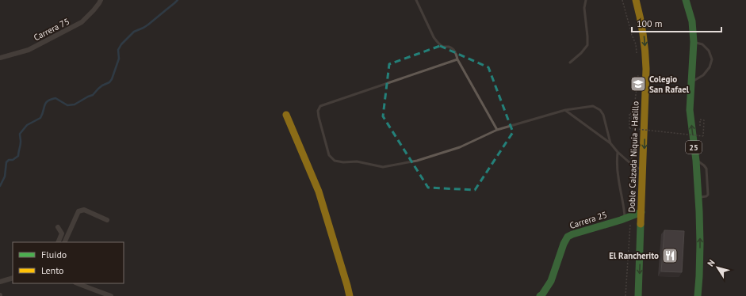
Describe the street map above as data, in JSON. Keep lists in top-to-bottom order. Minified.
{"streets":{"main road":["25","Doble Calzada Niquia - Hatillo","Carrera 25"],"street":["Carrera 75"]},"crossings":[["Doble Calzada Niquia - Hatillo","Carrera 25"]],"places":{"school or university":["Colegio San Rafael"],"restaurant":["El Rancherito"]},"legend":["Fluido","Lento"],"scale_bar":"100 m","north":"top left"}
